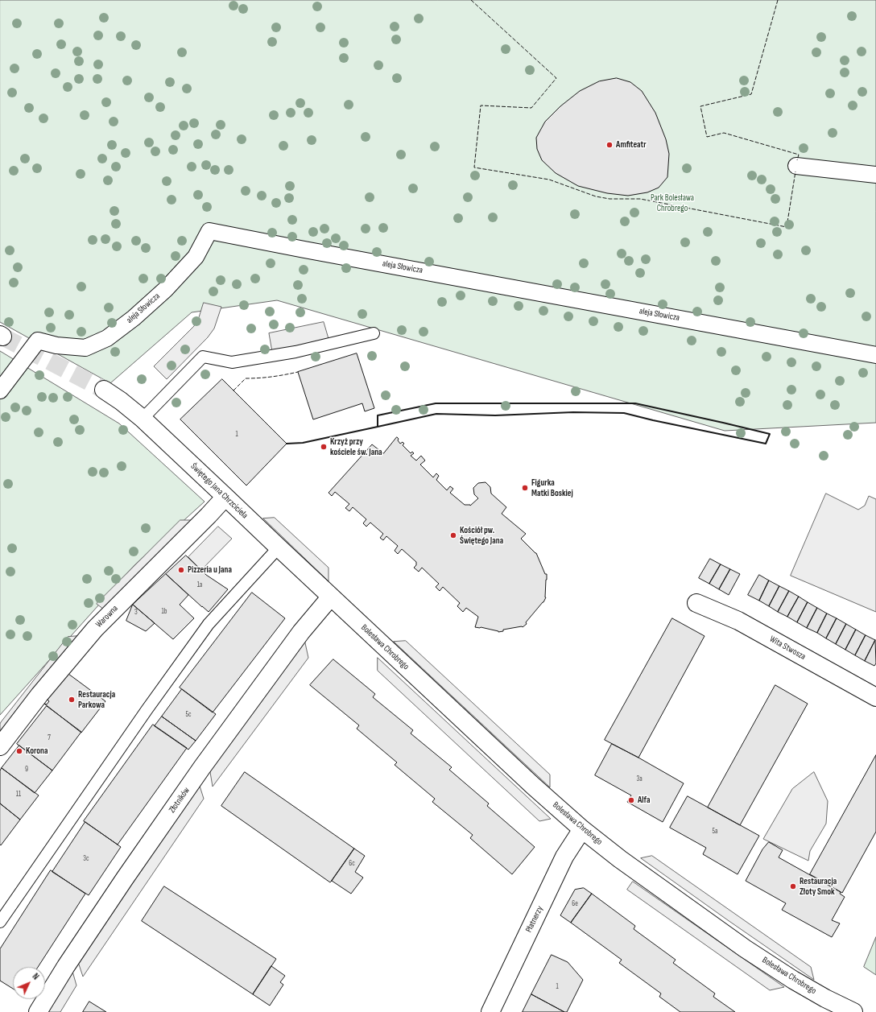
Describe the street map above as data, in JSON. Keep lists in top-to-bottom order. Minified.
{"streets":{"street":["aleja Słowicza","Świętego Jana Chrzciciela","Warowna","Bolesława Chrobrego","Wita Stwosza","Złotników","Płatnerzy"]},"crossings":[["Świętego Jana Chrzciciela","Warowna"],["Świętego Jana Chrzciciela","Bolesława Chrobrego"],["Świętego Jana Chrzciciela","Złotników"],["Bolesława Chrobrego","Złotników"],["Bolesława Chrobrego","Płatnerzy"]],"parks":["Park Bolesława Chrobrego"],"places":["Amfiteatr","Krzyż przy kościele św. Jana","Figurka Matki Boskiej","Kościół pw. Świętego Jana","Pizzeria u Jana","Restauracja Parkowa","Korona","Alfa","Restauracja Złoty Smok"],"house_numbers":["1","1a","1b","3","5c","7","9","3a","11","5a","3c","6c","6e","1"],"north":"top right"}
